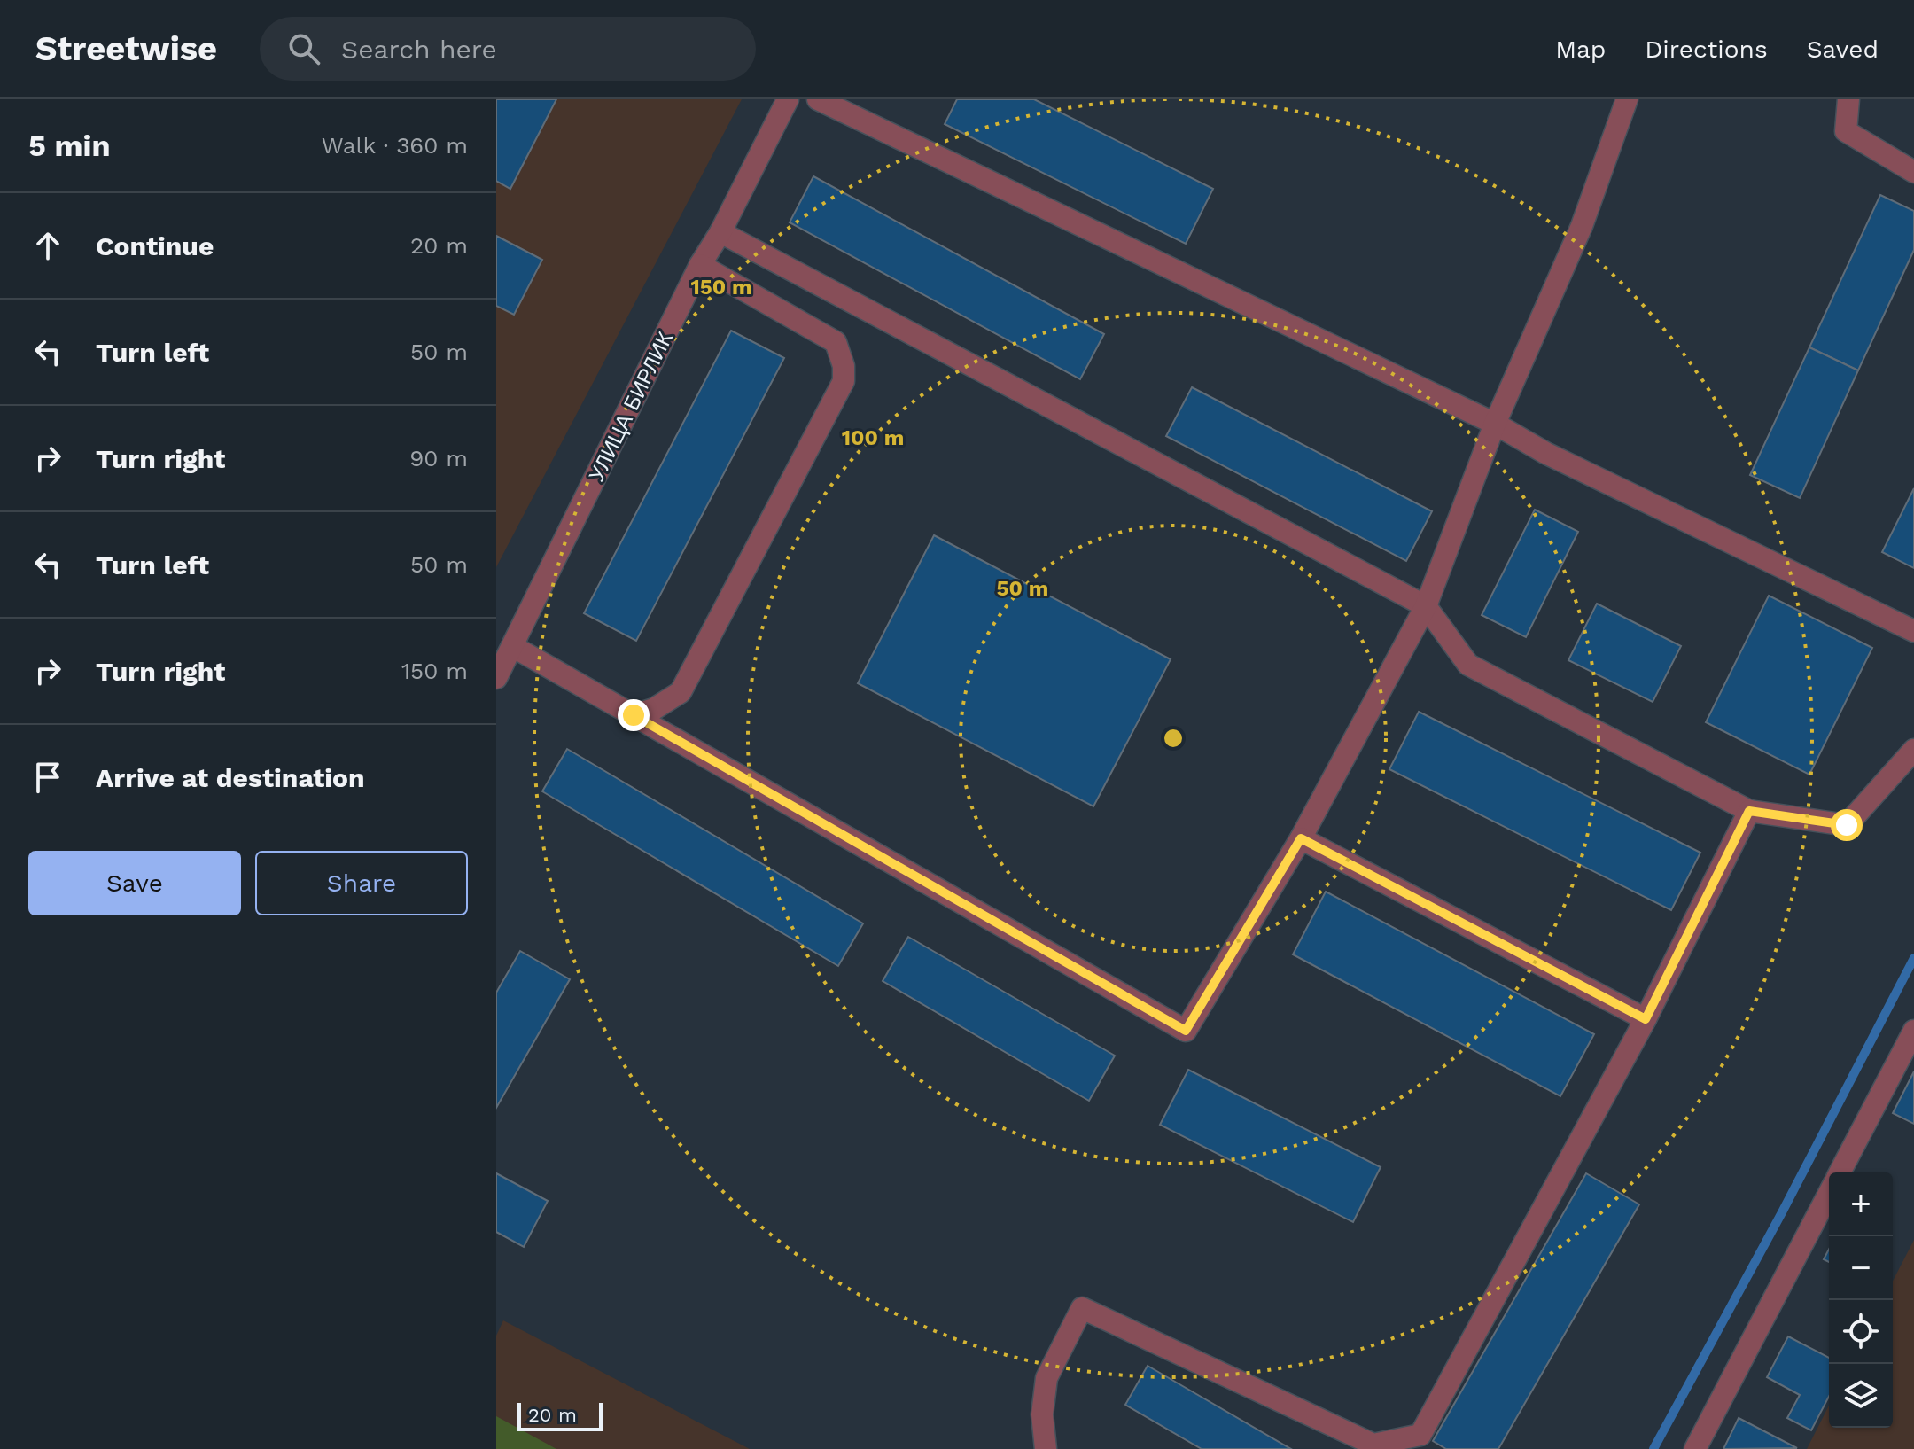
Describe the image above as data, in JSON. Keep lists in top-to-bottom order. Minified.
{"streets":{"street":["УЛИЦА БИРЛИК"]},"scale_bar":"20 m","page":{"header":"Streetwise","search":"Search here","nav":["Map","Directions","Saved"],"heading":["5 min","Walk · 360 m"],"list":[["Continue","20 m"],["Turn left","50 m"],["Turn right","90 m"],["Turn left","50 m"],["Turn right","150 m"],"Arrive at destination"],"buttons":["Save","Share"],"map_buttons":["+","−"],"scale":"20 m"},"rings":["150 m","100 m","50 m"]}
